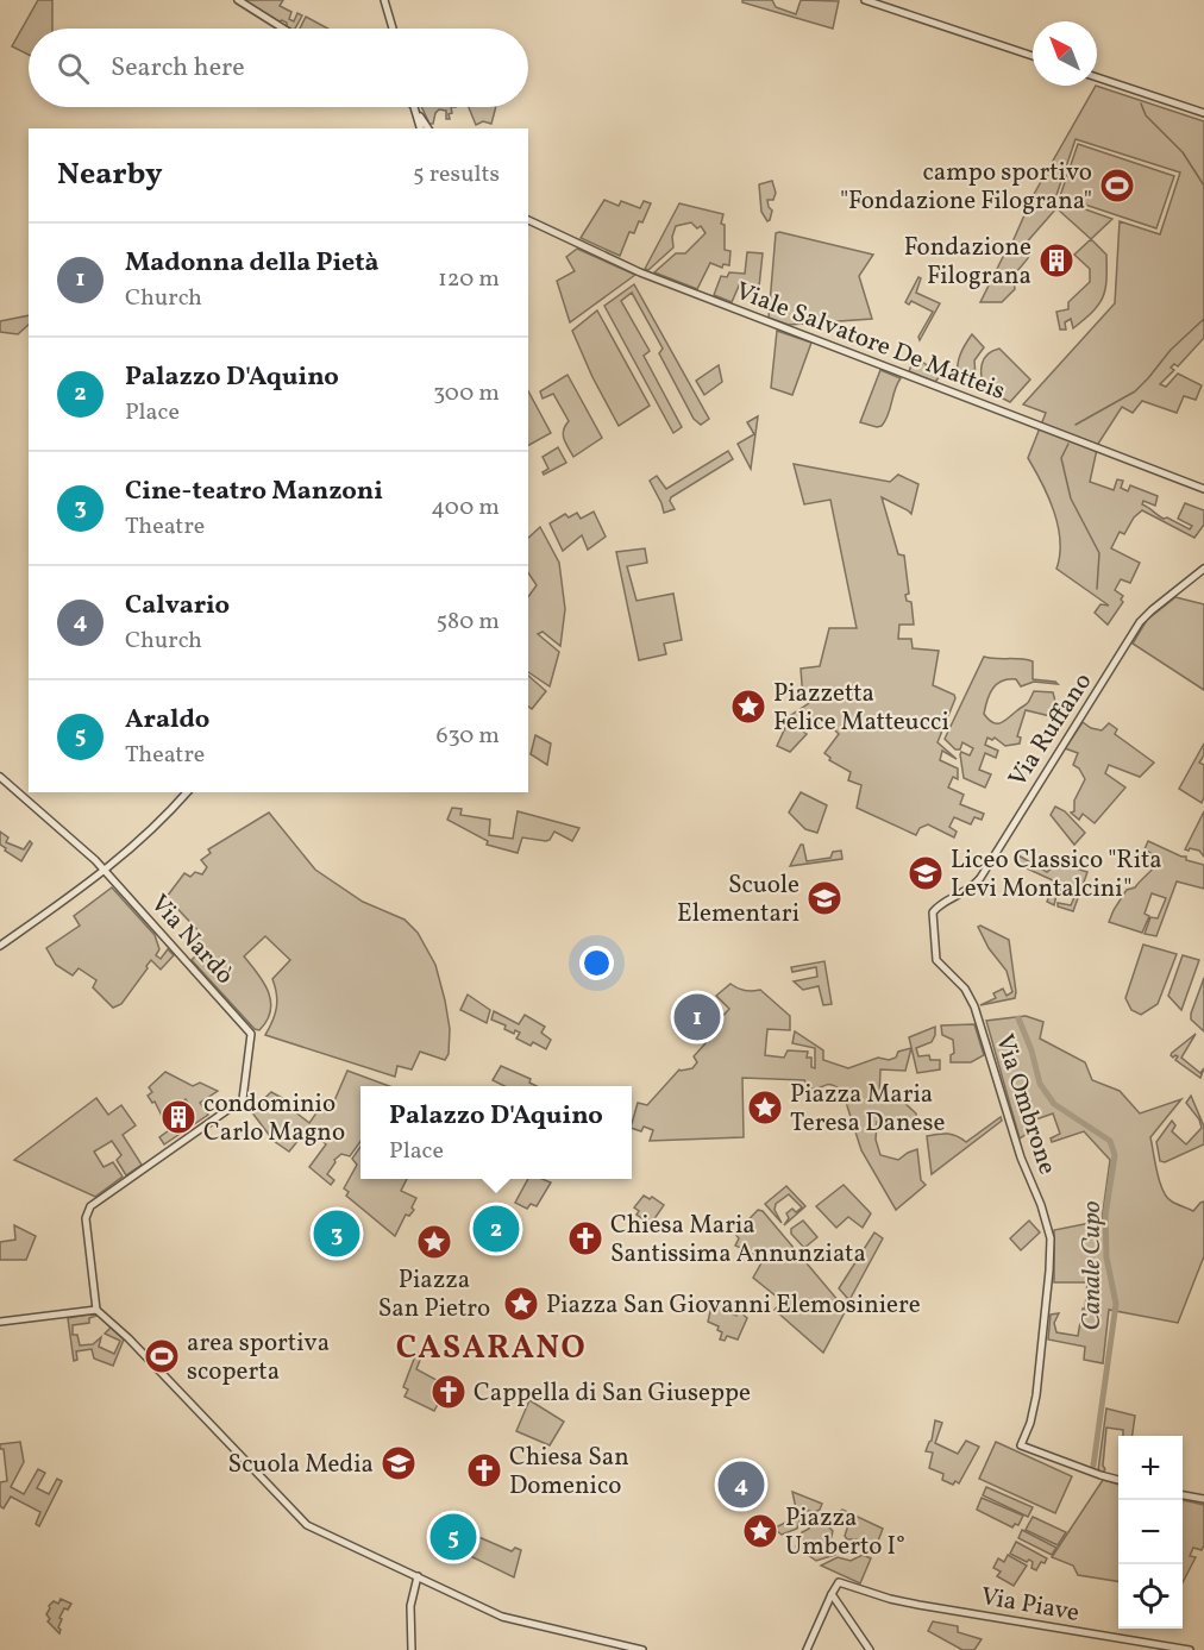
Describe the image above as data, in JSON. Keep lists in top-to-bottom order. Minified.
{"streets":{"street":["Viale Salvatore De Matteis","Via Ruffano","Via Nardò","Via Ombrone","Via Piave"]},"crossings":[["Via Ruffano","Via Ombrone"]],"districts":["CASARANO"],"water":["Canale Cupo"],"places":{"sports":["campo sportivo \"Fondazione Filograna\"","area sportiva scoperta"],"building":["Fondazione Filograna","condominio Carlo Magno"],"place":["Piazzetta Felice Matteucci","Piazza Maria Teresa Danese","Piazza San Pietro","Piazza San Giovanni Elemosiniere","Piazza Umberto I°"],"school or university":["Liceo Classico \"Rita Levi Montalcini\"","Scuole Elementari","Scuola Media"],"church":["Chiesa Maria Santissima Annunziata","Cappella di San Giuseppe","Chiesa San Domenico"]},"north":"top left","page":{"search":"Search here","heading":["Nearby","5 results"],"list":[{"mark":"1","name":"Madonna della Pietà","note":"Church","value":"120 m"},{"mark":"2","name":"Palazzo D'Aquino","note":"Place","value":"300 m"},{"mark":"3","name":"Cine-teatro Manzoni","note":"Theatre","value":"400 m"},{"mark":"4","name":"Calvario","note":"Church","value":"580 m"},{"mark":"5","name":"Araldo","note":"Theatre","value":"630 m"}],"pins":["1","2","3","4","5"],"popup":["Palazzo D'Aquino","Place"],"map_buttons":["+","−"]}}
